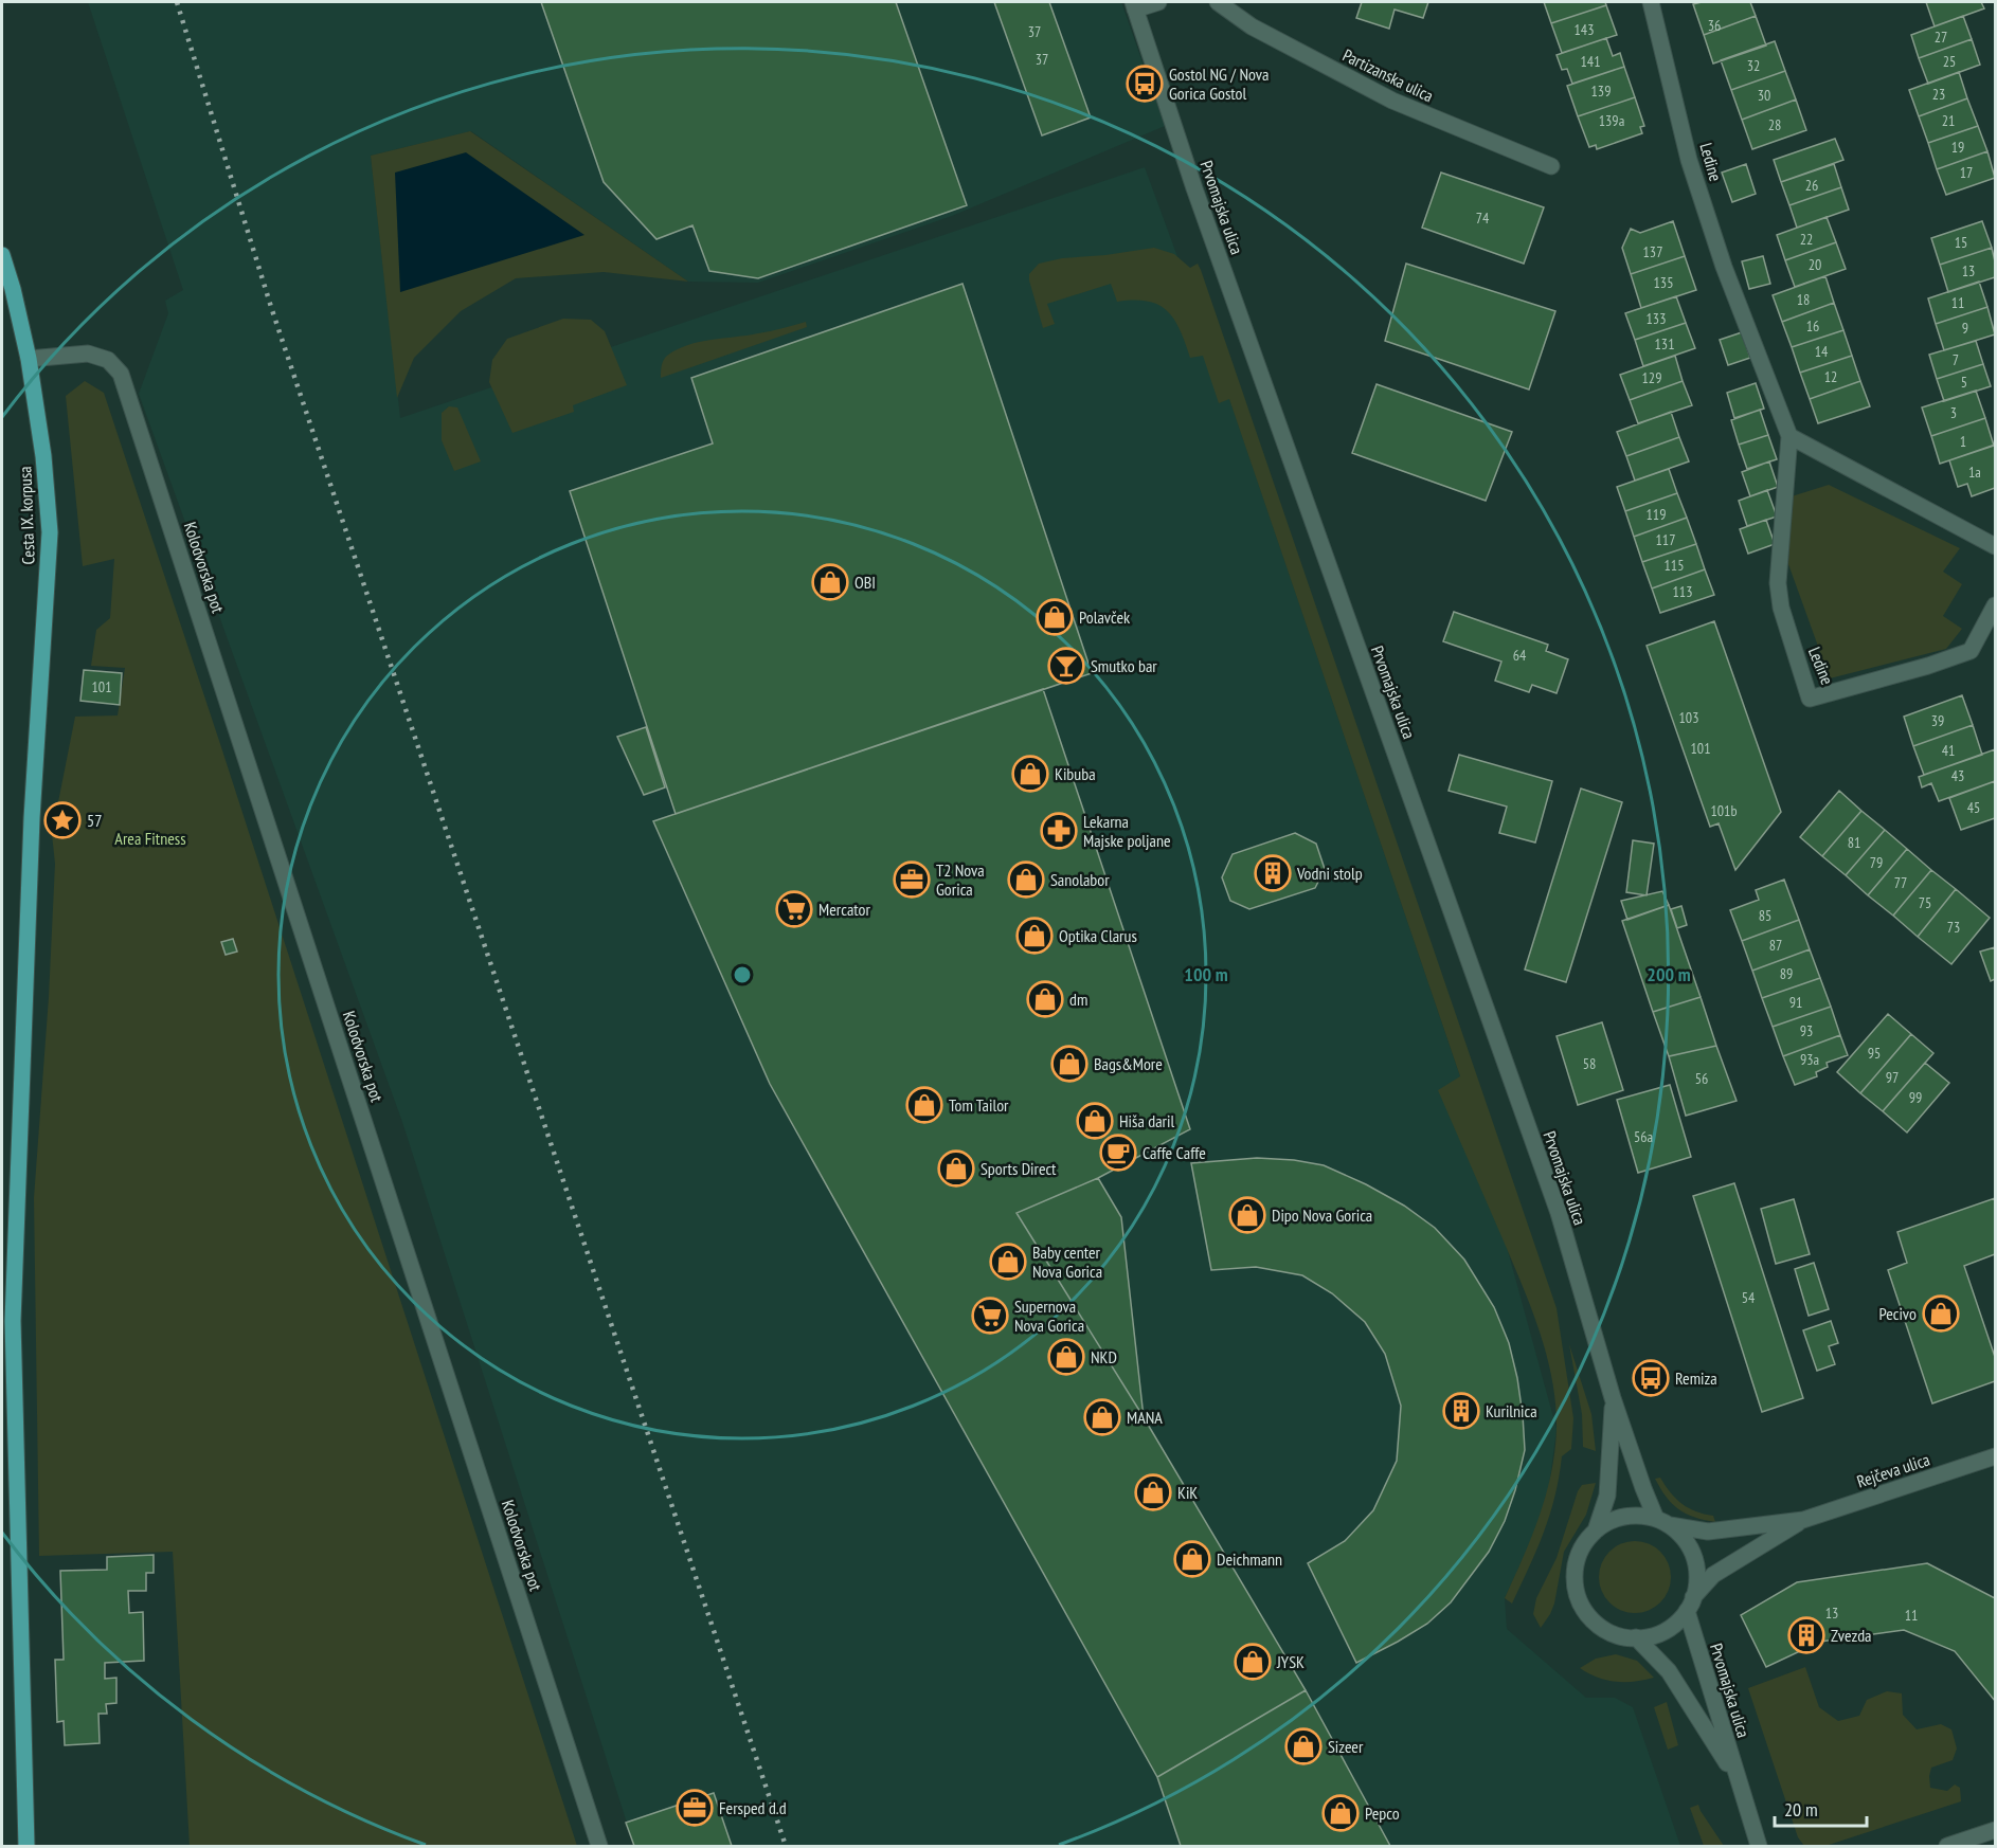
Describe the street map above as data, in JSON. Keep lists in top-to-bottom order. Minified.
{"streets":{"main road":["Cesta IX. korpusa"],"street":["Partizanska ulica","Ledine","Prvomajska ulica","Kolodvorska pot","Rejčeva ulica"]},"crossings":[["Prvomajska ulica","Rejčeva ulica"],["Cesta IX. korpusa","Kolodvorska pot"]],"parks":["Area Fitness"],"places":{"bus stop":["Gostol NG / Nova Gorica Gostol","Remiza"],"shop":["OBI","Polavček","Kibuba","Sanolabor","Optika Clarus","dm","Bags&More","Tom Tailor","Hiša daril","Sports Direct","Dipo Nova Gorica","Baby center Nova Gorica","Pecivo","NKD","MANA","KiK","Deichmann","JYSK","Sizeer","Pepco"],"bar":["Smutko bar"],"place":["57"],"pharmacy":["Lekarna Majske poljane"],"building":["Vodni stolp","Kurilnica","Zvezda"],"office":["T2 Nova Gorica","Fersped d.d"],"supermarket":["Mercator","Supernova Nova Gorica"],"cafe":["Caffe Caffe"]},"house_numbers":["36","143","37","27","37","141","25","32","139","23","30","139a","21","28","19","17","26","74","22","15","137","20","13","135","18","11","133","16","9","131","14","7","12","129","5","3","1","1a","119","117","115","113","64","101","103","39","101","41","43","45","101b","81","79","77","75","85","73","87","89","91","93","95","93a","58","97","56","99","56a","54","13","11"],"scale_bar":"20 m","rings":["100 m","200 m"]}
